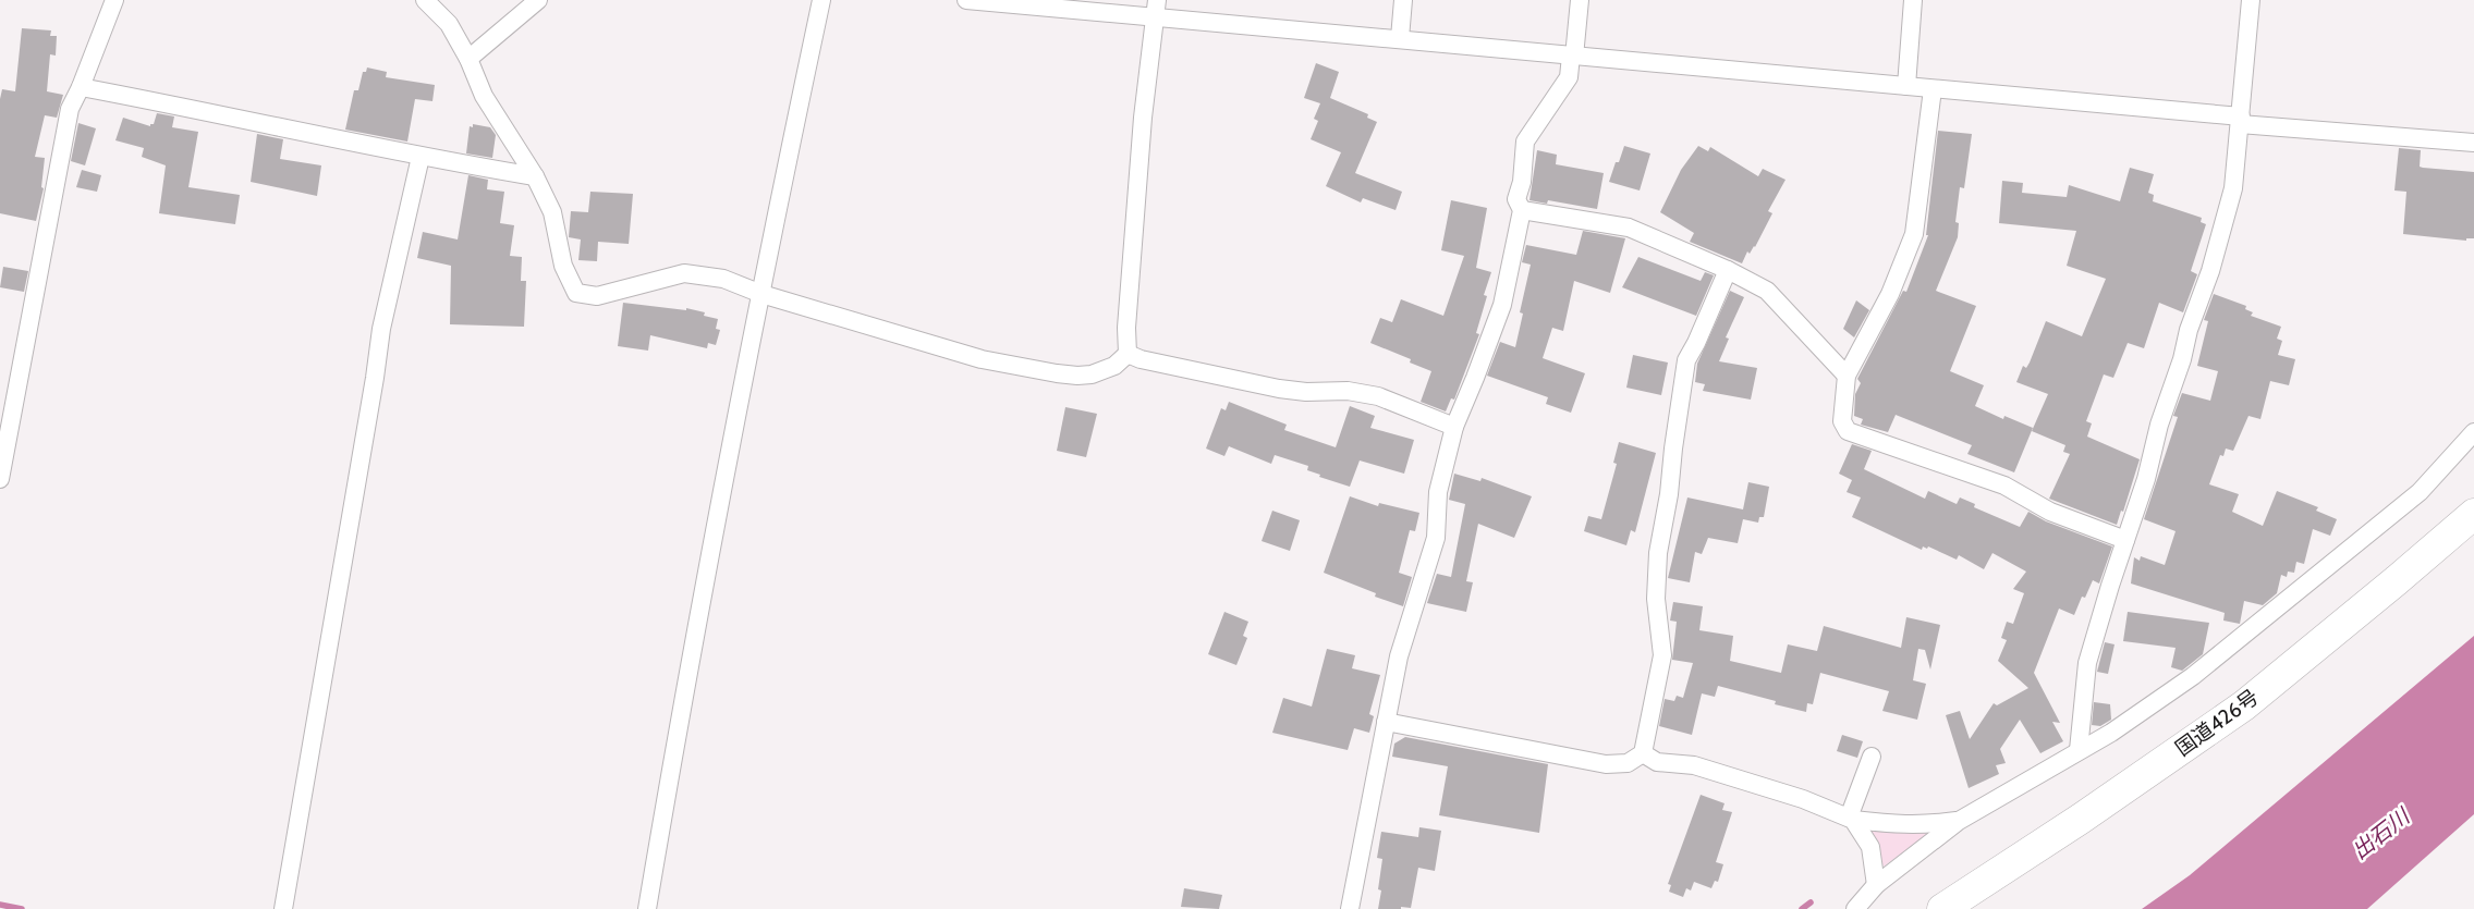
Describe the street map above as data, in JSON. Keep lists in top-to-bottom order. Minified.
{"streets":{"highway":["国道426号"]},"water":["出石川"]}
